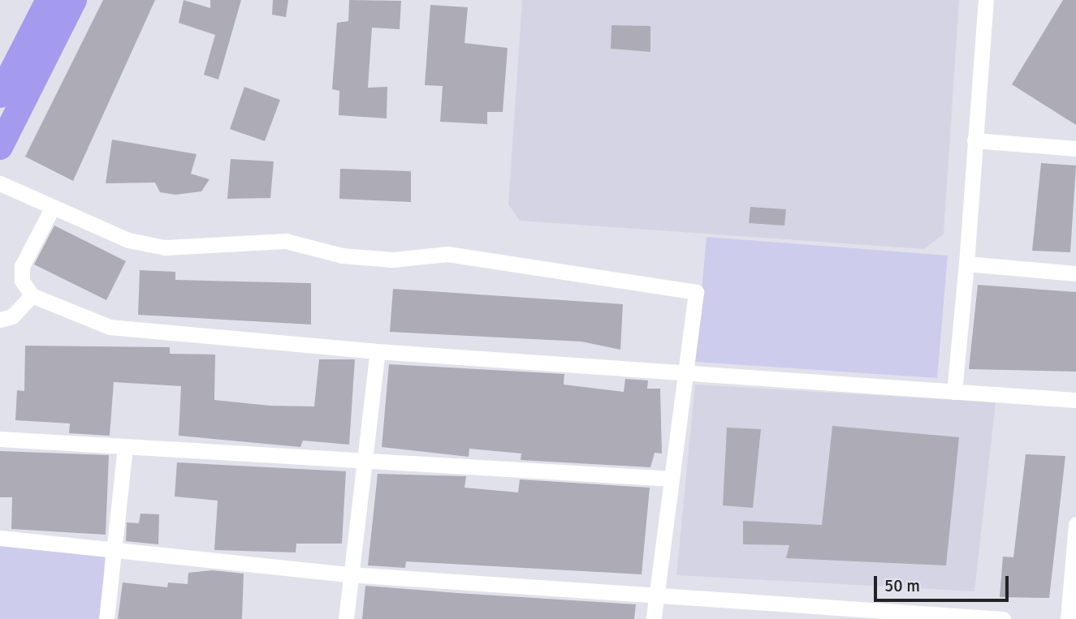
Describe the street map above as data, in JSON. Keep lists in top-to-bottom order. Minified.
{"scale_bar":"50 m"}
